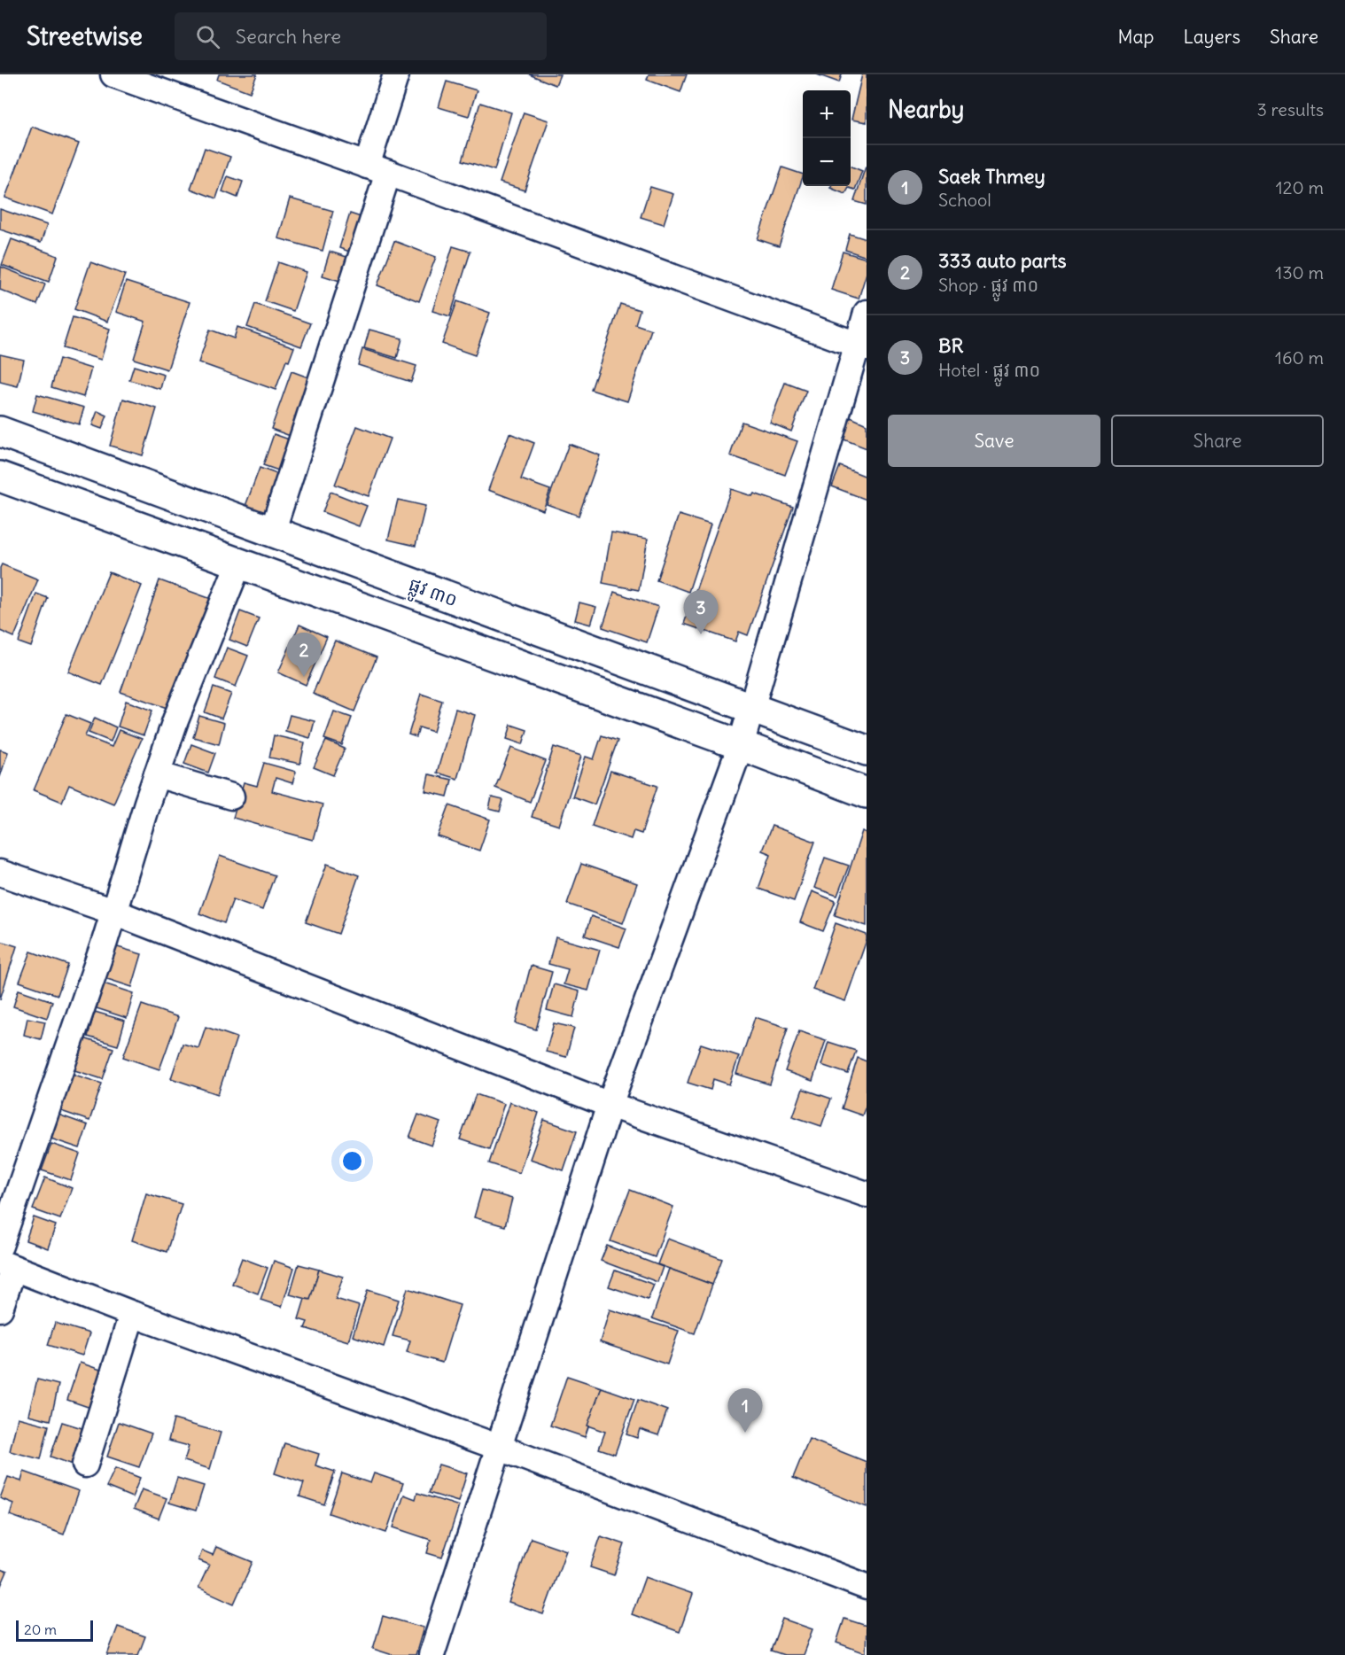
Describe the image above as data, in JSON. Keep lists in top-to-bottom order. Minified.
{"streets":{"street":["ផ្លូវ ៣០"]},"scale_bar":"20 m","page":{"header":"Streetwise","search":"Search here","nav":["Map","Layers","Share"],"heading":["Nearby","3 results"],"map_buttons":["+","−"],"list":[{"mark":"1","name":"Saek Thmey","note":"School","value":"120 m"},{"mark":"2","name":"333 auto parts","note":"Shop · ផ្លូវ ៣០","value":"130 m"},{"mark":"3","name":"BR","note":"Hotel · ផ្លូវ ៣០","value":"160 m"}],"buttons":["Save","Share"],"pins":["3","2","1"],"scale":"20 m"}}
